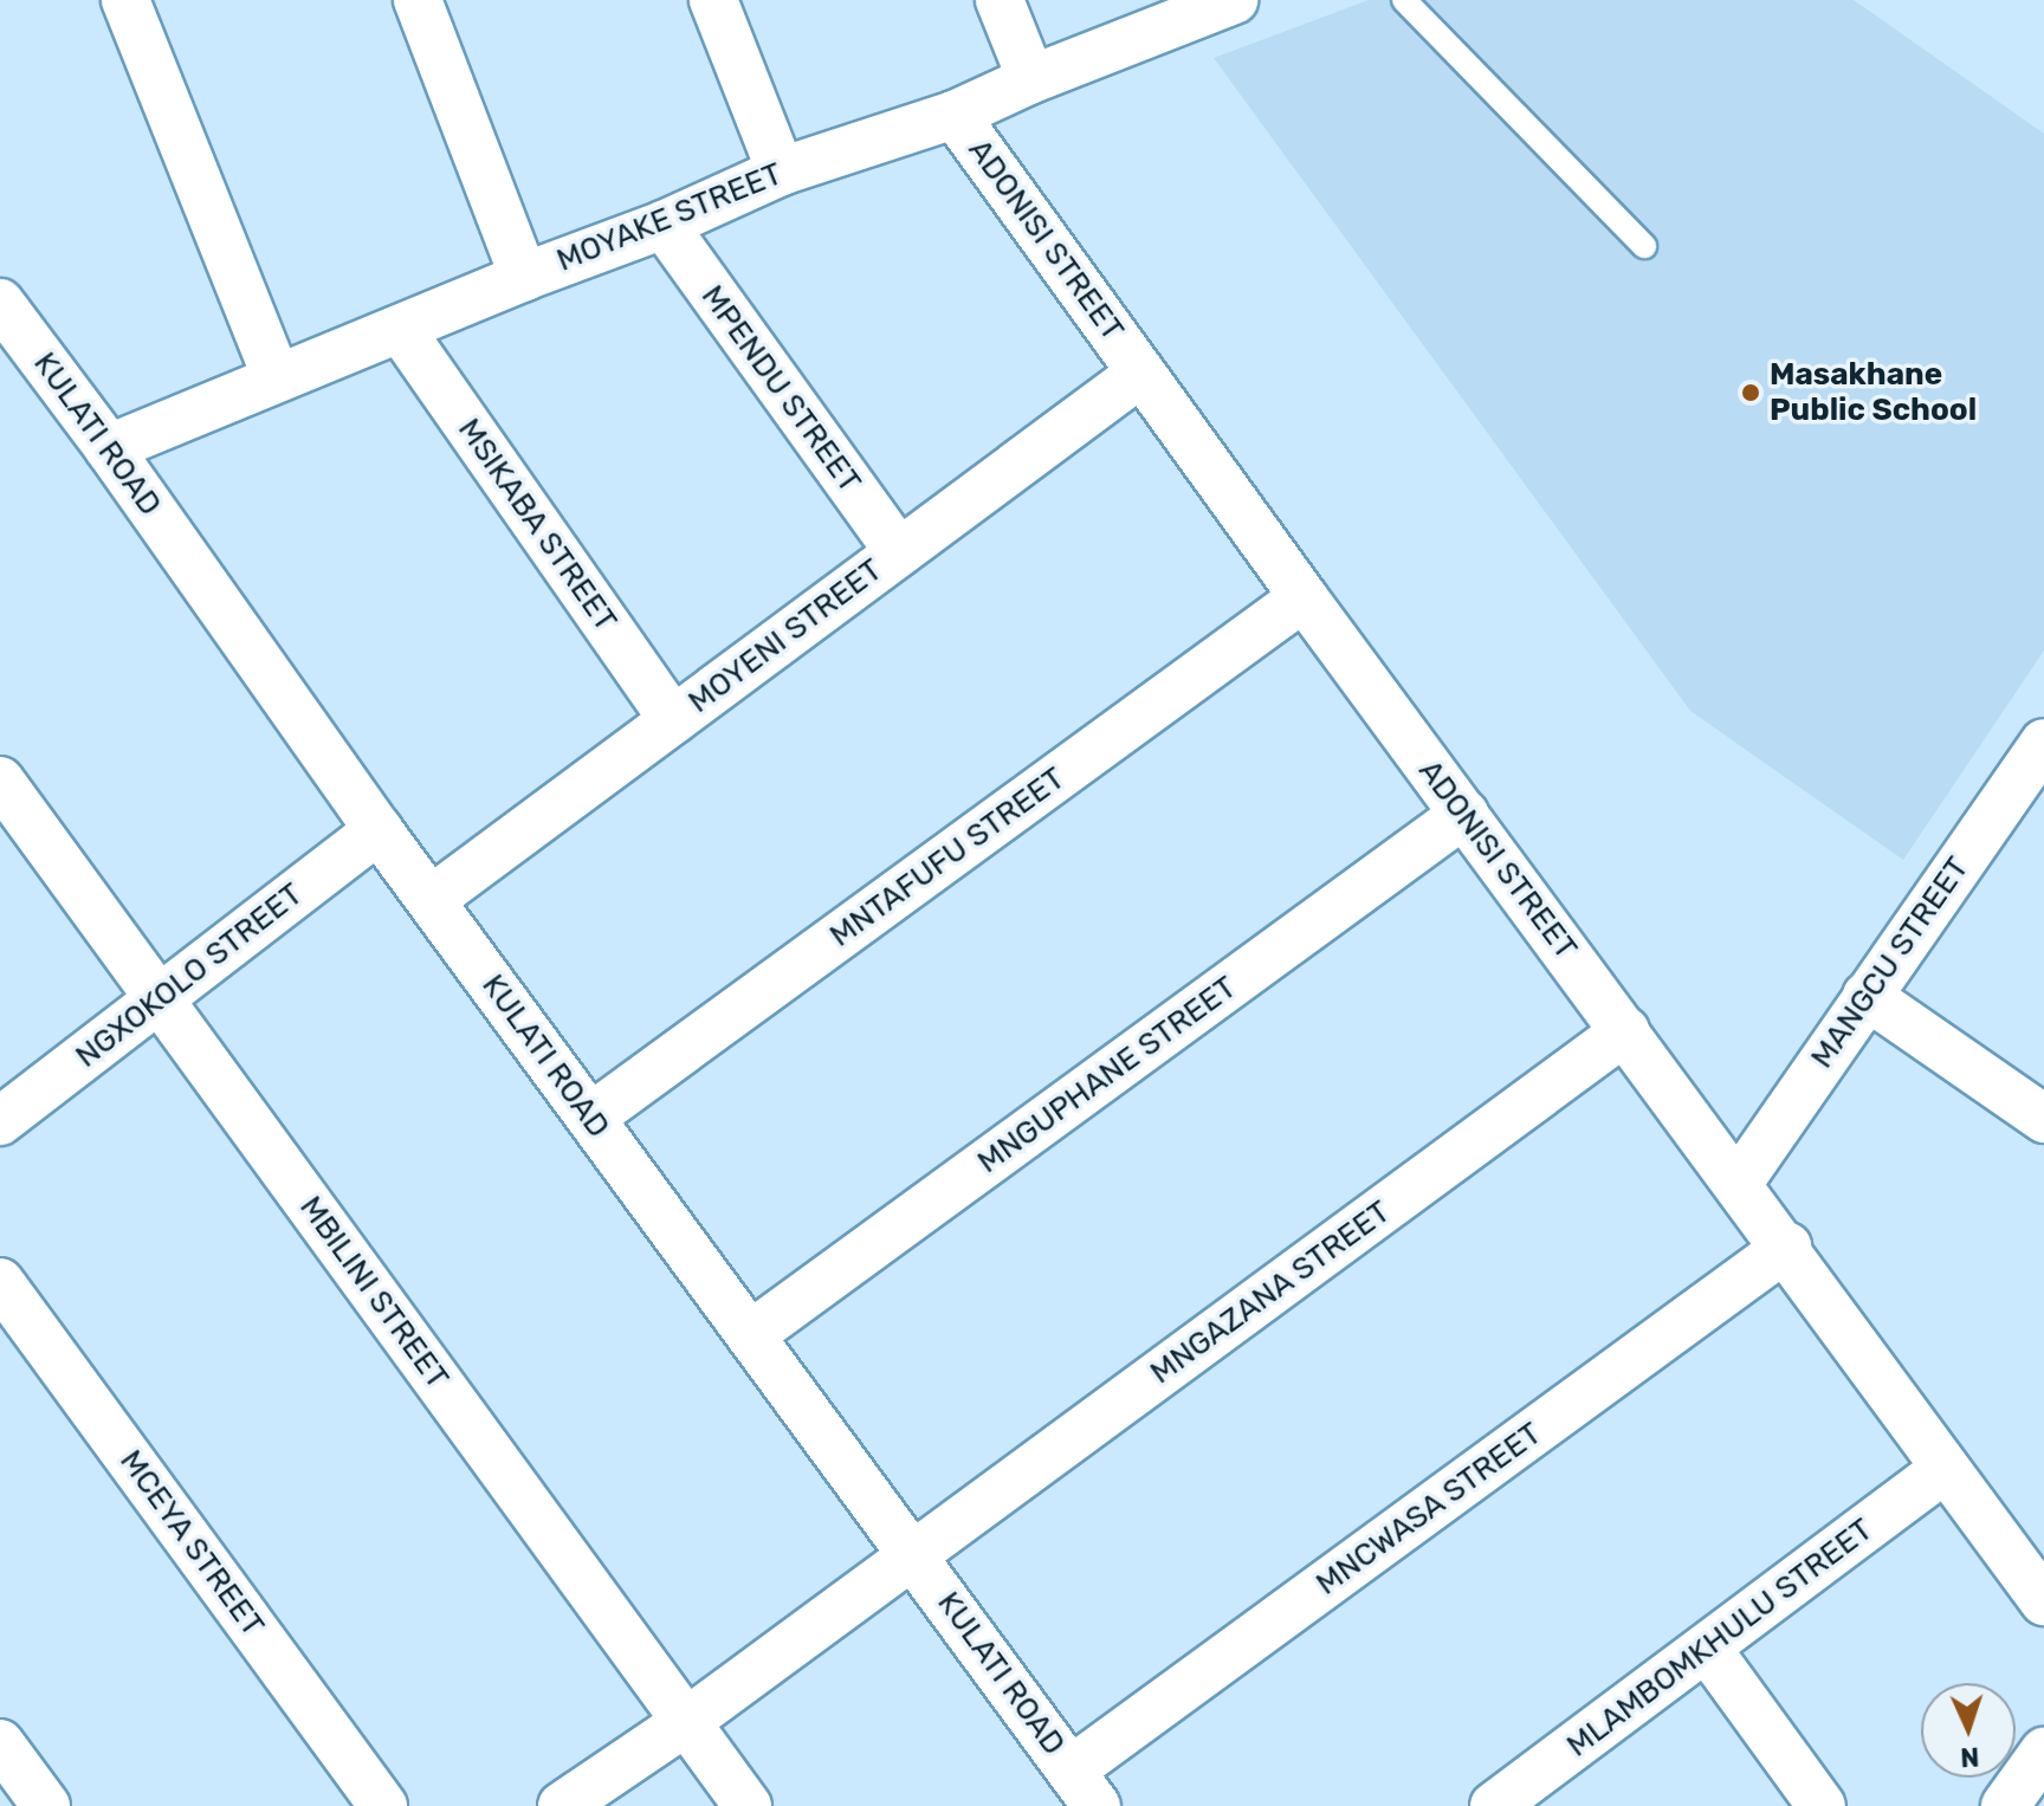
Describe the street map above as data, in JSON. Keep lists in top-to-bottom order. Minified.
{"streets":{"street":["MOYAKE STREET","ADONISI STREET","MPENDU STREET","KULATI ROAD","MSIKABA STREET","MOYENI STREET","MNTAFUFU STREET","MANGCU STREET","NGXOKOLO STREET","MNGUPHANE STREET","MBILINI STREET","MNGAZANA STREET","MNCWASA STREET","MCEYA STREET","MLAMBOMKHULU STREET"]},"crossings":[["MOYAKE STREET","ADONISI STREET"],["MOYAKE STREET","MPENDU STREET"],["MOYAKE STREET","KULATI ROAD"],["MOYAKE STREET","MSIKABA STREET"],["ADONISI STREET","MOYENI STREET"],["ADONISI STREET","MNTAFUFU STREET"],["ADONISI STREET","MANGCU STREET"],["ADONISI STREET","MNGUPHANE STREET"],["ADONISI STREET","MNGAZANA STREET"],["ADONISI STREET","MNCWASA STREET"],["ADONISI STREET","MLAMBOMKHULU STREET"],["MPENDU STREET","MOYENI STREET"],["KULATI ROAD","MOYENI STREET"],["KULATI ROAD","MNTAFUFU STREET"],["KULATI ROAD","NGXOKOLO STREET"],["KULATI ROAD","MNGUPHANE STREET"],["KULATI ROAD","MNGAZANA STREET"],["KULATI ROAD","MNCWASA STREET"],["MSIKABA STREET","MOYENI STREET"],["NGXOKOLO STREET","MBILINI STREET"],["MBILINI STREET","MNGAZANA STREET"]],"places":["Masakhane Public School"],"north":"bottom"}
